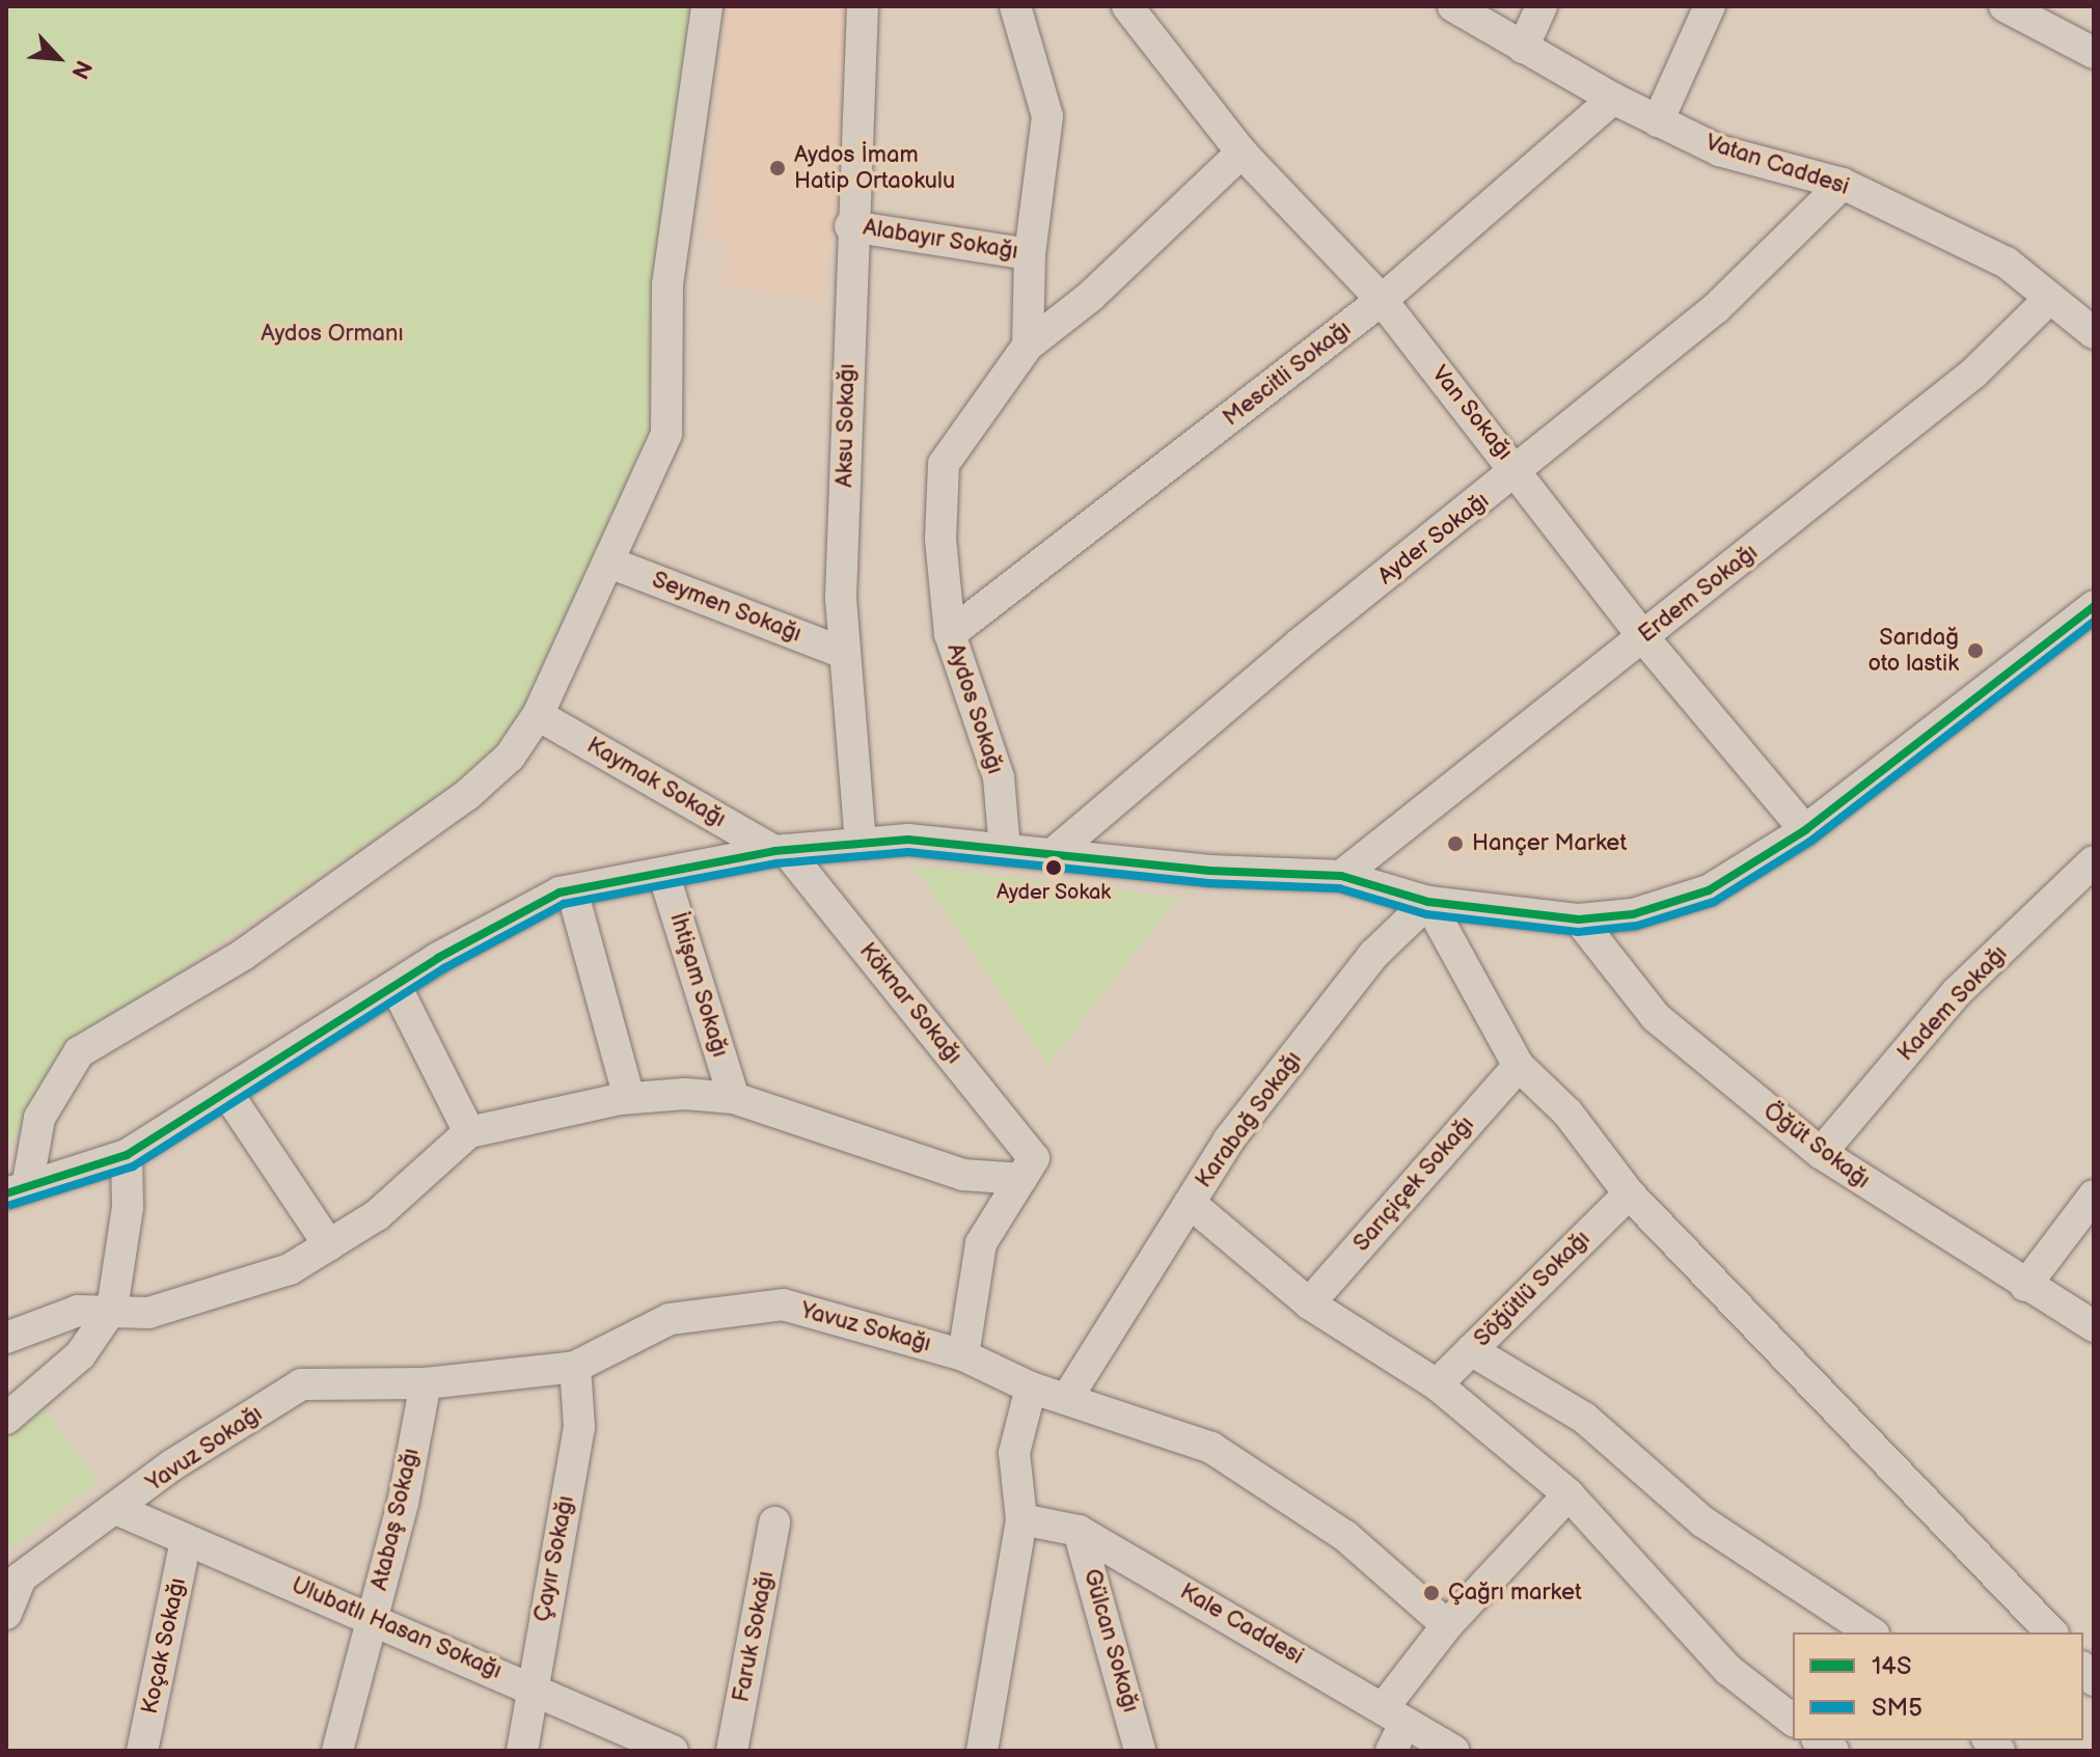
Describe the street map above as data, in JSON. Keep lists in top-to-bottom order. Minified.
{"streets":{"street":["Vatan Caddesi","Alabayır Sokağı","Mescitli Sokağı","Van Sokağı","Aksu Sokağı","Ayder Sokağı","Erdem Sokağı","Seymen Sokağı","Aydos Sokağı","Kaymak Sokağı","İhtişam Sokağı","Köknar Sokağı","Kadem Sokağı","Karabağ Sokağı","Öğüt Sokağı","Sarıçiçek Sokağı","Söğütlü Sokağı","Yavuz Sokağı","Atabaş Sokağı","Çayır Sokağı","Kale Caddesi","Ulubatlı Hasan Sokağı","Faruk Sokağı","Gülcan Sokağı","Koçak Sokağı"]},"crossings":[["Vatan Caddesi","Mescitli Sokağı"],["Vatan Caddesi","Ayder Sokağı"],["Vatan Caddesi","Erdem Sokağı"],["Alabayır Sokağı","Aksu Sokağı"],["Mescitli Sokağı","Van Sokağı"],["Mescitli Sokağı","Aydos Sokağı"],["Van Sokağı","Ayder Sokağı"],["Van Sokağı","Erdem Sokağı"],["Van Sokağı","Aydos Sokağı"],["Aksu Sokağı","Seymen Sokağı"],["Kaymak Sokağı","Köknar Sokağı"],["Kadem Sokağı","Öğüt Sokağı"],["Karabağ Sokağı","Yavuz Sokağı"],["Yavuz Sokağı","Atabaş Sokağı"],["Yavuz Sokağı","Çayır Sokağı"],["Yavuz Sokağı","Ulubatlı Hasan Sokağı"],["Atabaş Sokağı","Ulubatlı Hasan Sokağı"],["Çayır Sokağı","Ulubatlı Hasan Sokağı"],["Kale Caddesi","Gülcan Sokağı"],["Ulubatlı Hasan Sokağı","Koçak Sokağı"]],"parks":["Aydos Ormanı"],"places":["Aydos İmam Hatip Ortaokulu","Sarıdağ oto lastik","Hançer Market","Ayder Sokak","Çağrı market"],"lines":["transit line 14S","transit line SM5"],"legend":["14S","SM5"],"north":"bottom right"}
